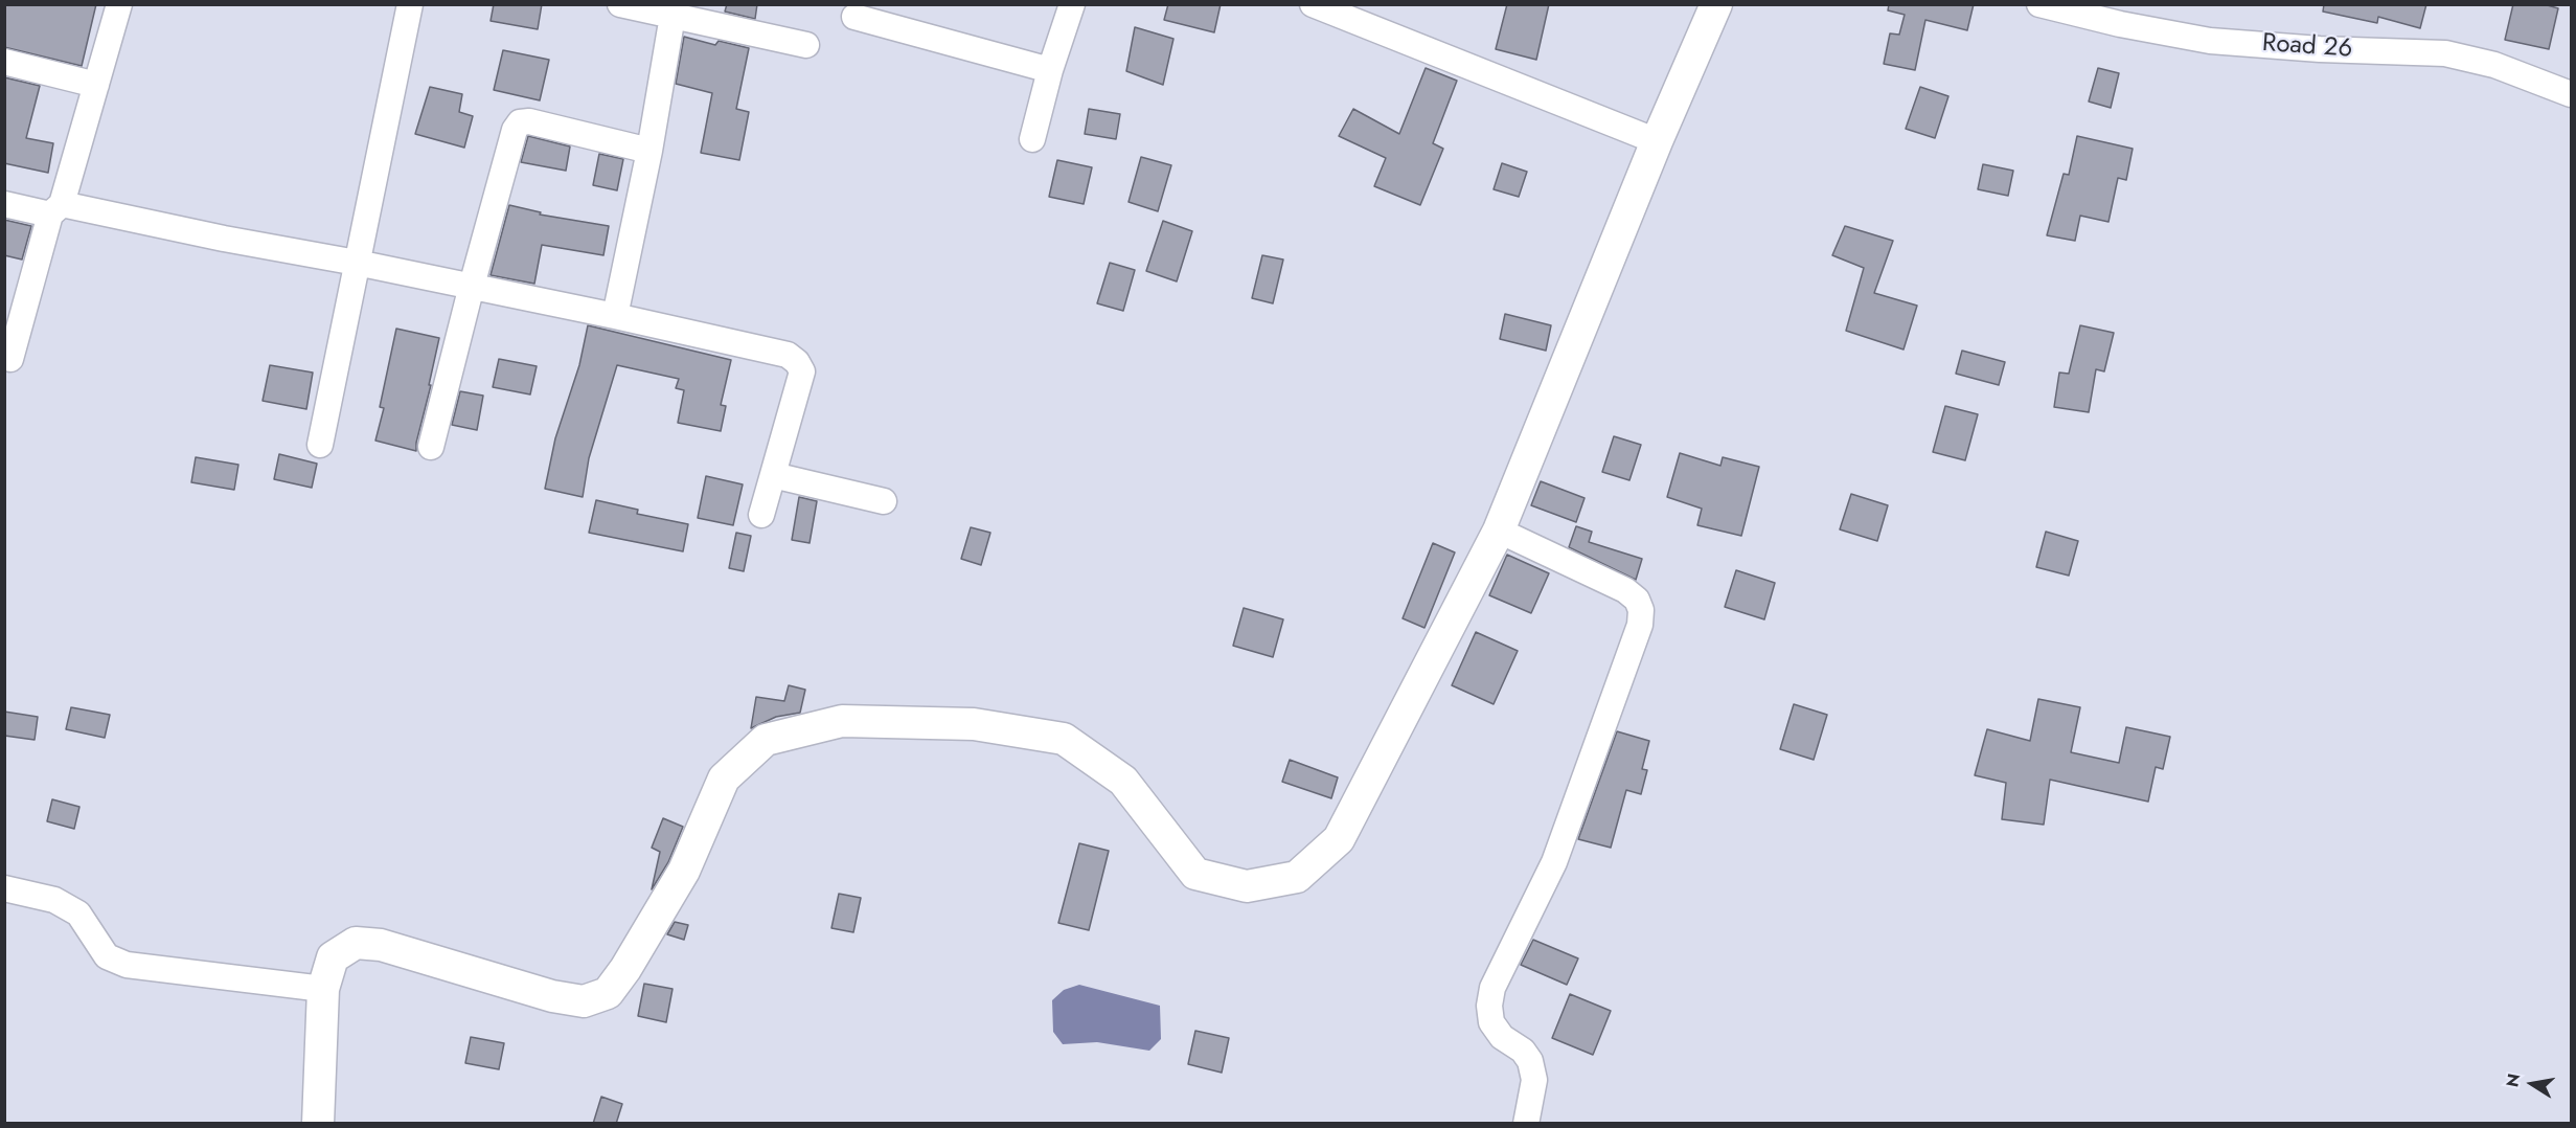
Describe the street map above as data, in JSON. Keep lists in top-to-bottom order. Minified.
{"streets":{"street":["Road 26"]},"north":"left"}
